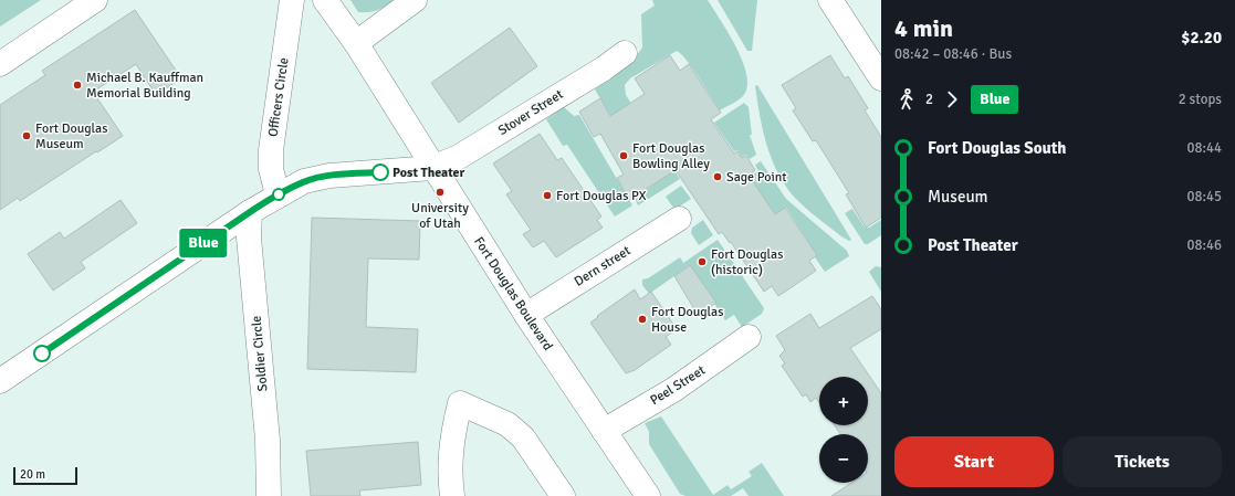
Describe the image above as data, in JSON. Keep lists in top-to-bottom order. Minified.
{"streets":{"street":["Officers Circle","Stover Street","Dern street","Fort Douglas Boulevard","Soldier Circle","Peel Street"]},"crossings":[["Officers Circle","Stover Street"],["Stover Street","Fort Douglas Boulevard"],["Stover Street","Soldier Circle"],["Dern street","Fort Douglas Boulevard"],["Fort Douglas Boulevard","Peel Street"]],"places":["Michael B. Kauffman Memorial Building","Fort Douglas Museum","Fort Douglas Bowling Alley","Post Theater","Sage Point","University of Utah","Fort Douglas PX","Fort Douglas (historic)","Fort Douglas House"],"lines":["bus line Blue"],"scale_bar":"20 m","page":{"on_map":"Blue","heading":["4 min","08:42 – 08:46 · Bus","$2.20"],"legs":["2","Blue","2 stops"],"list":[{"name":"Fort Douglas South","value":"08:44"},{"name":"Museum","value":"08:45"},{"name":"Post Theater","value":"08:46"}],"map_buttons":["+","−"],"buttons":["Start","Tickets"],"scale":"20 m"}}
